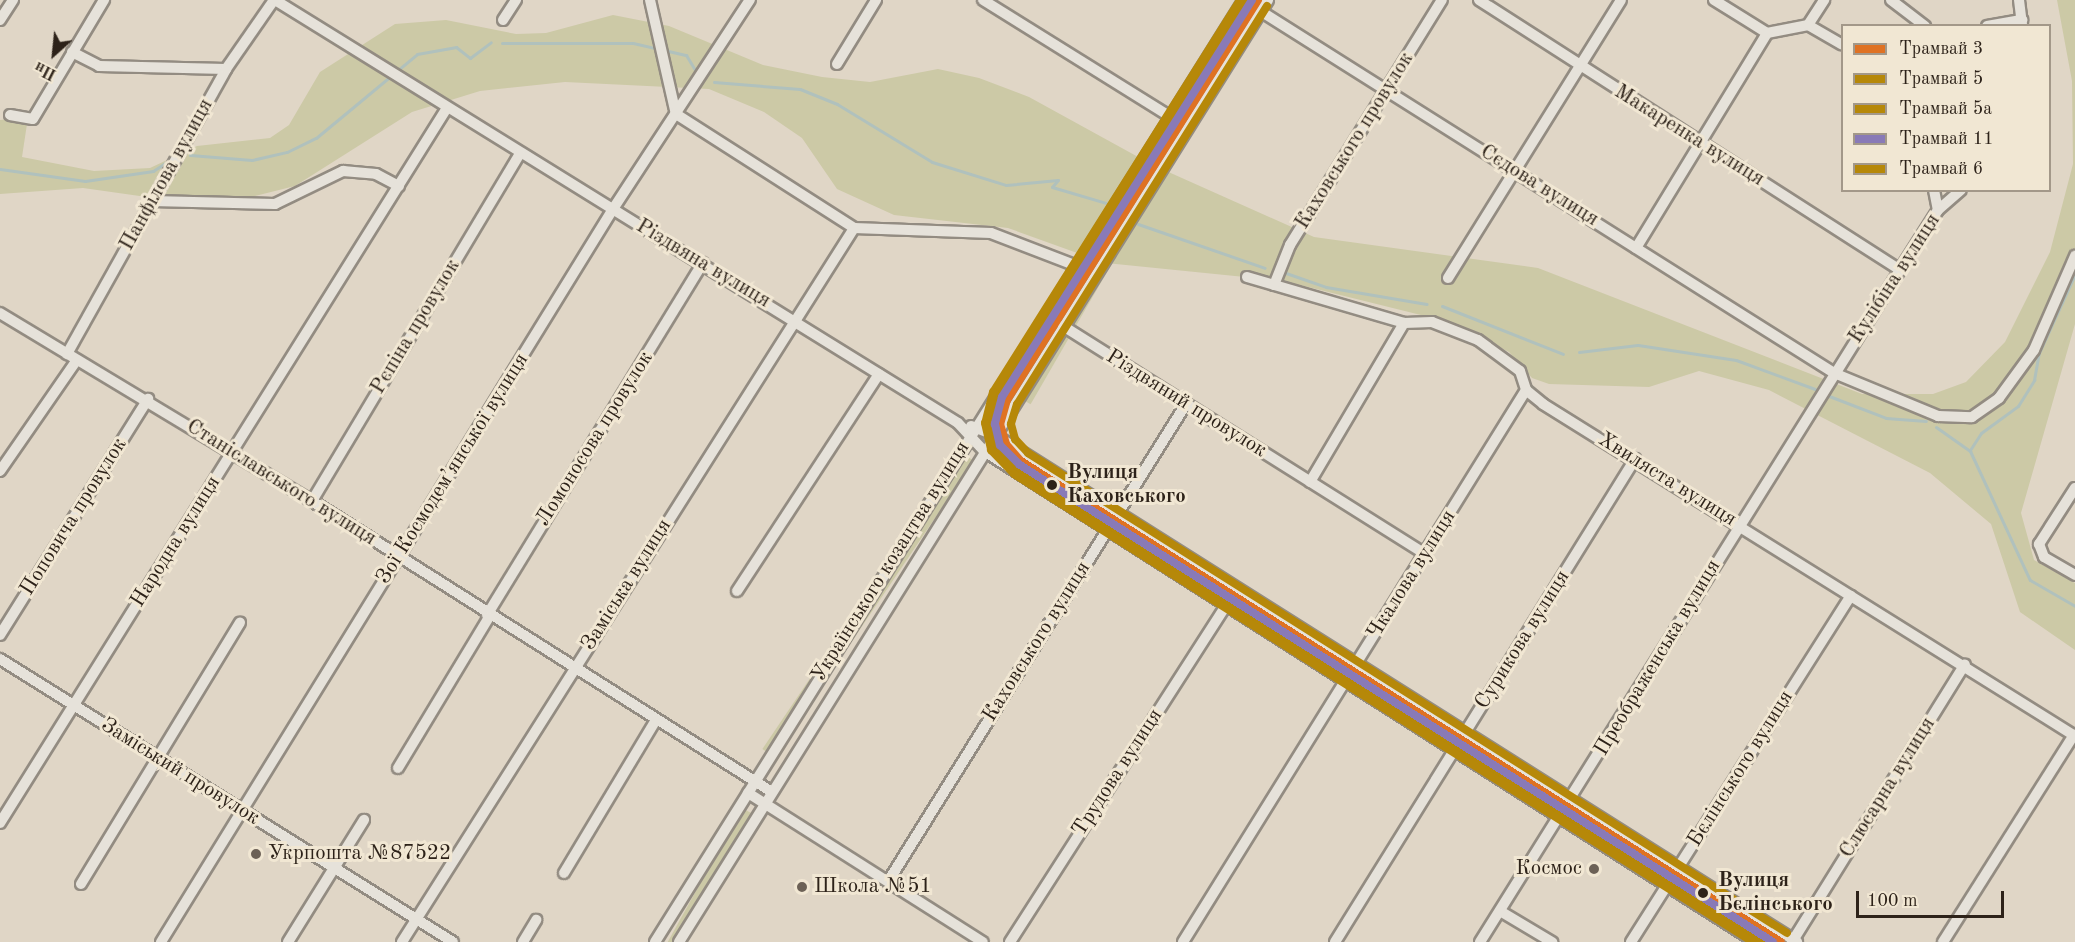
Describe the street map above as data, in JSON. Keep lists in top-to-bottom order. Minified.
{"streets":{"street":["Макаренка вулиця","Каховського провулок","Панфілова вулиця","Сєдова вулиця","Різдвяна вулиця","Кулібіна вулиця","Рєпіна провулок","Різдвяний провулок","Ломоносова провулок","Зої Космодем’янської вулиця","Хвиляста вулиця","Станіславського вулиця","Поповича провулок","Народна вулиця","Українського козацтва вулиця","Чкалова вулиця","Заміська вулиця","Сурикова вулиця","Каховського вулиця","Преображенська вулиця","Бєлінського вулиця","Заміський провулок","Трудова вулиця","Слюсарна вулиця"]},"crossings":[["Макаренка вулиця","Кулібіна вулиця"],["Каховського провулок","Сєдова вулиця"],["Каховського провулок","Хвиляста вулиця"],["Панфілова вулиця","Різдвяна вулиця"],["Панфілова вулиця","Станіславського вулиця"],["Сєдова вулиця","Кулібіна вулиця"],["Сєдова вулиця","Українського козацтва вулиця"],["Сєдова вулиця","Преображенська вулиця"],["Різдвяна вулиця","Рєпіна провулок"],["Різдвяна вулиця","Ломоносова провулок"],["Різдвяна вулиця","Зої Космодем’янської вулиця"],["Різдвяна вулиця","Народна вулиця"],["Різдвяна вулиця","Українського козацтва вулиця"],["Різдвяна вулиця","Чкалова вулиця"],["Різдвяна вулиця","Заміська вулиця"],["Різдвяна вулиця","Сурикова вулиця"],["Різдвяна вулиця","Каховського вулиця"],["Різдвяна вулиця","Преображенська вулиця"],["Різдвяна вулиця","Бєлінського вулиця"],["Різдвяна вулиця","Трудова вулиця"],["Різдвяна вулиця","Слюсарна вулиця"],["Кулібіна вулиця","Преображенська вулиця"],["Рєпіна провулок","Станіславського вулиця"],["Різдвяний провулок","Українського козацтва вулиця"],["Різдвяний провулок","Чкалова вулиця"],["Різдвяний провулок","Каховського вулиця"],["Ломоносова провулок","Станіславського вулиця"],["Зої Космодем’янської вулиця","Станіславського вулиця"],["Зої Космодем’янської вулиця","Заміський провулок"],["Хвиляста вулиця","Чкалова вулиця"],["Хвиляста вулиця","Сурикова вулиця"],["Хвиляста вулиця","Преображенська вулиця"],["Хвиляста вулиця","Бєлінського вулиця"],["Хвиляста вулиця","Слюсарна вулиця"],["Станіславського вулиця","Поповича провулок"],["Станіславського вулиця","Народна вулиця"],["Станіславського вулиця","Українського козацтва вулиця"],["Станіславського вулиця","Заміська вулиця"],["Народна вулиця","Заміський провулок"],["Заміська вулиця","Заміський провулок"]],"places":["Вулиця Каховського","Укрпошта №87522","Космос","Школа №51","Вулиця Бєлінського"],"lines":["tram line 3","tram line 5","tram line 11","tram line 6","tram line 5а"],"legend":["Трамвай 3","Трамвай 5","Трамвай 5а","Трамвай 11","Трамвай 6"],"scale_bar":"100 m","north":"bottom left"}
